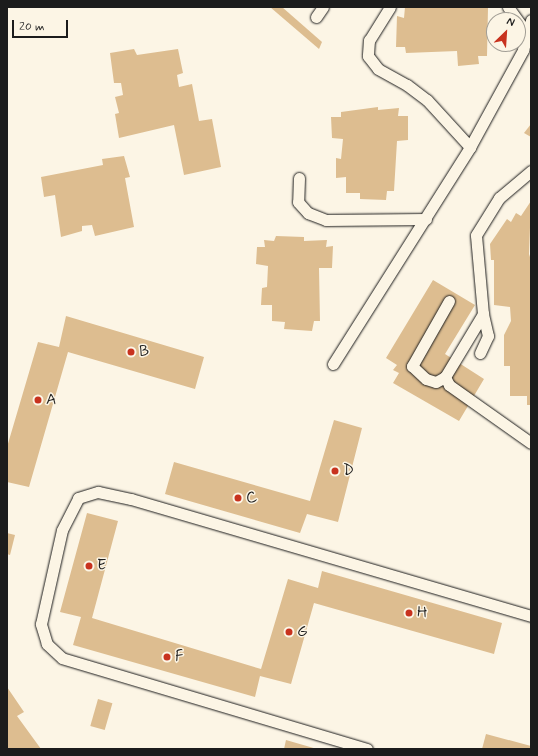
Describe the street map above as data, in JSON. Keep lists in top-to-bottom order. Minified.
{"places":["B","A","D","C","E","H","G","F"],"scale_bar":"20 m","north":"top right"}
